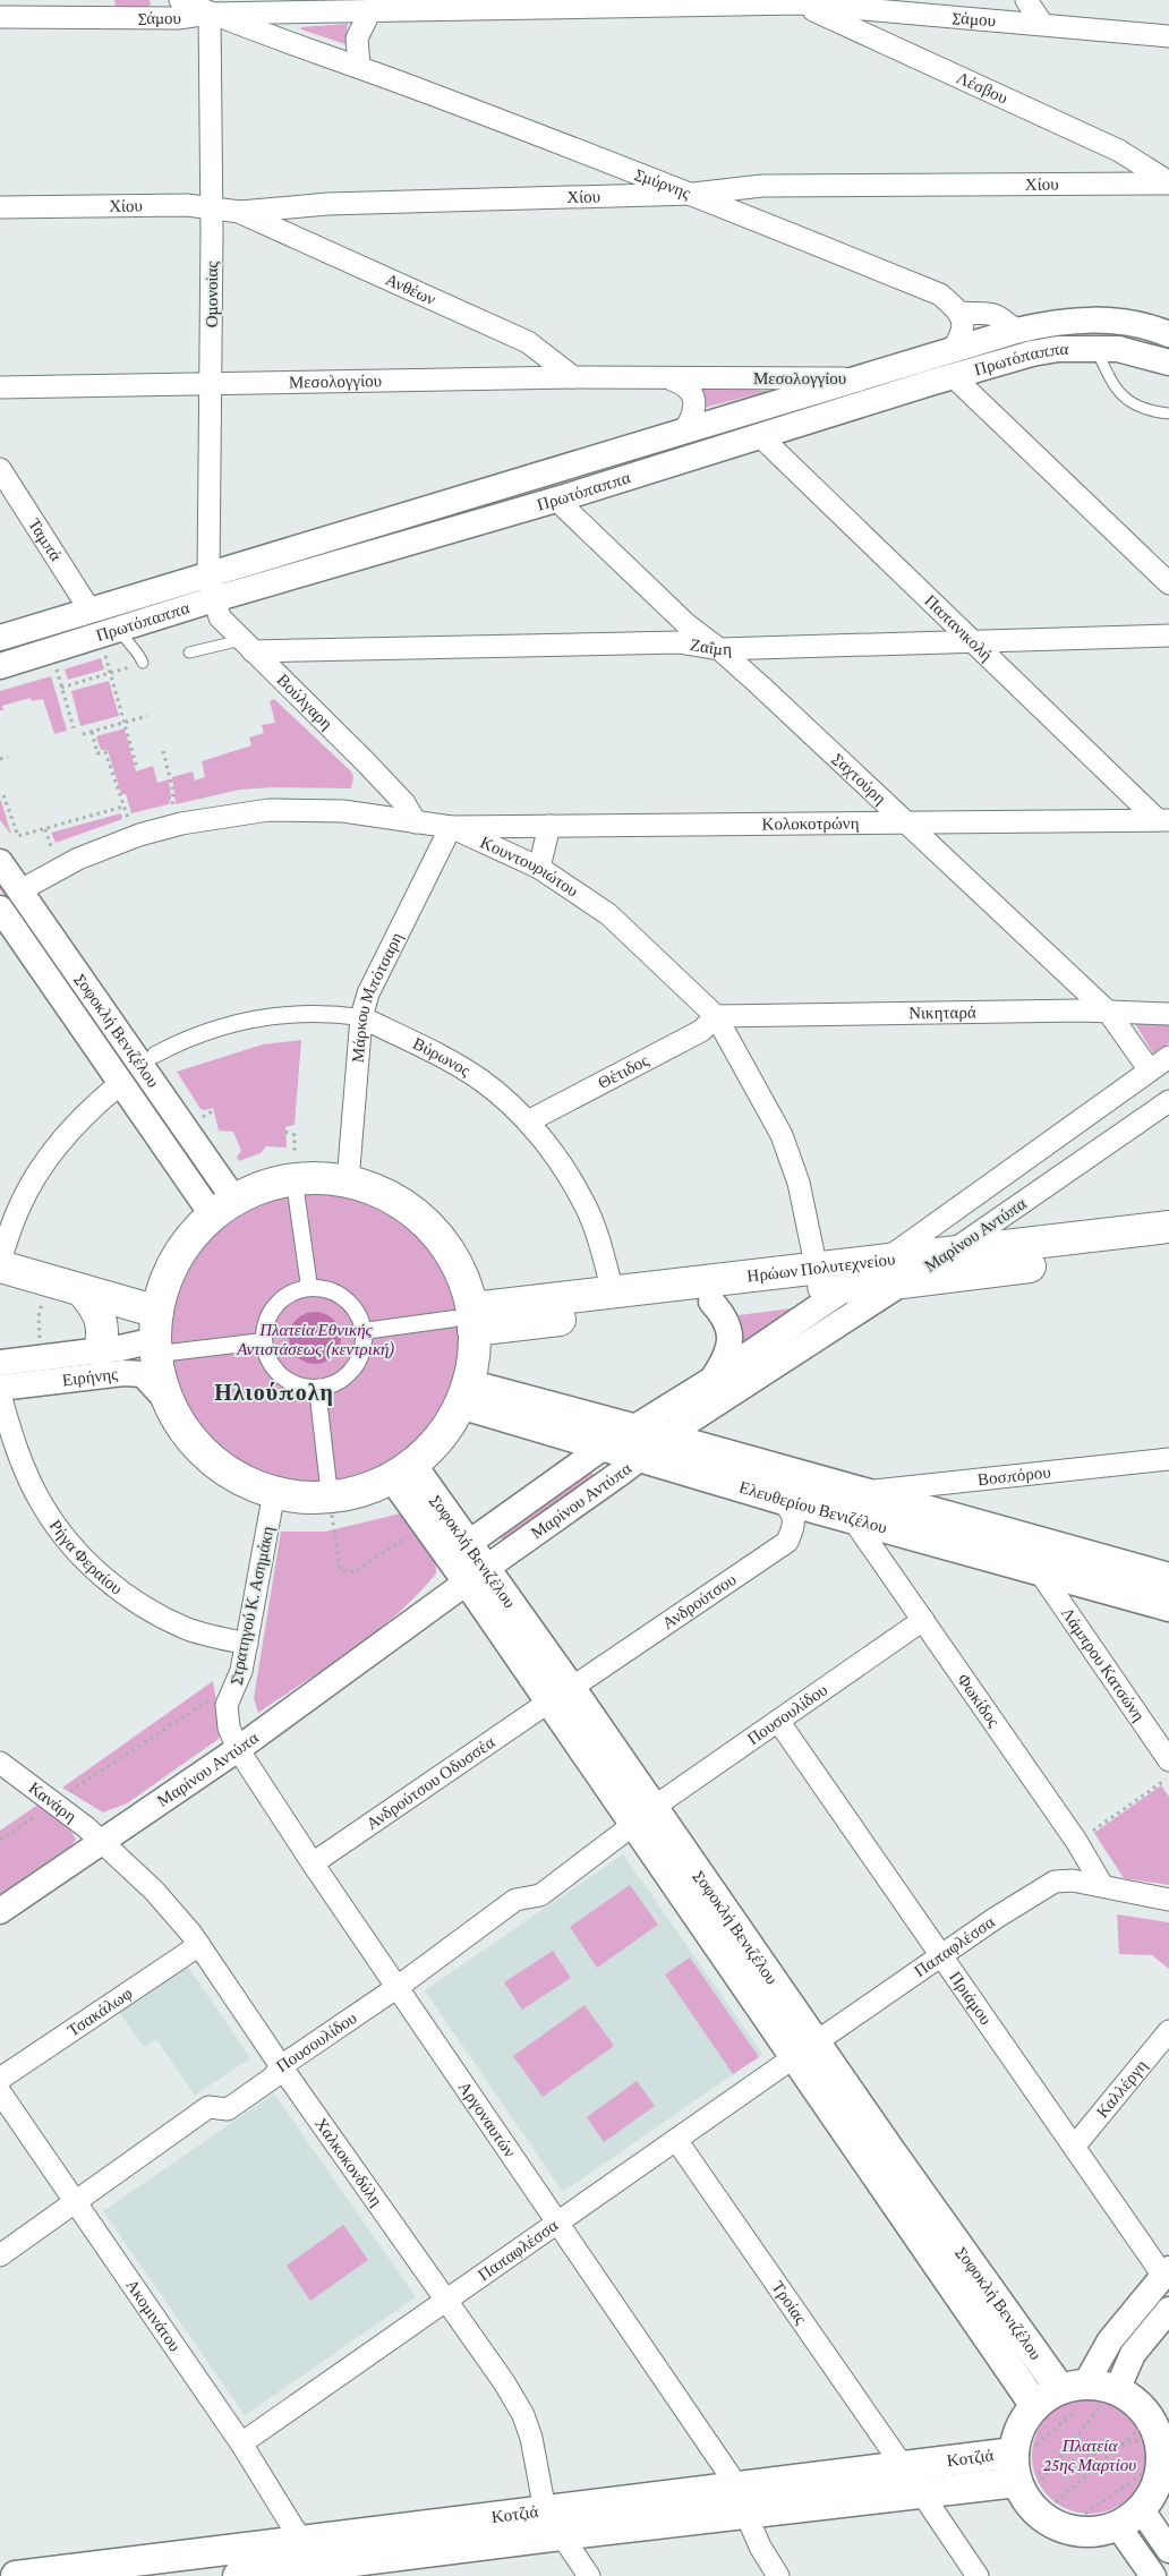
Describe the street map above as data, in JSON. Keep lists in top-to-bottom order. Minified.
{"streets":{"main road":["Σοφοκλή Βενιζέλου","Ηρώων Πολυτεχνείου","Ελευθερίου Βενιζέλου","Κοτζιά"],"street":["Σάμου","Λέσβου","Σμύρνης","Χίου","Ανθέων","Ομονοίας","Πρωτόπαππα","Μεσολογγίου","Ταμπά","Παπανικολή","Ζαΐμη","Βούλγαρη","Σαχτούρη","Κολοκοτρώνη","Κουντουριώτου","Μάρκου Μπότσαρη","Νικηταρά","Βύρωνος","Θέτιδος","Μαρίνου Αντύπα","Ειρήνης","Βοσπόρου","Ρήγα Φεραίου","Ανδρούτσου","Στρατηγού Κ. Ασημάκη","Λάμπρου Κατσώνη","Φωκίδος","Πουσουλίδου","Ανδρούτσου Οδυσσέα","Κανάρη","Παπαφλέσσα","Πριάμου","Τσακάλωφ","Καλλέργη","Αργοναυτών","Χαλκοκονδύλη","Τροίας","Ακομινάτου"]},"crossings":[["Σάμου","Λέσβου"],["Σάμου","Σμύρνης"],["Σάμου","Ομονοίας"],["Λέσβου","Χίου"],["Σμύρνης","Χίου"],["Σμύρνης","Ομονοίας"],["Χίου","Ανθέων"],["Χίου","Ομονοίας"],["Ανθέων","Μεσολογγίου"],["Ομονοίας","Πρωτόπαππα"],["Ομονοίας","Μεσολογγίου"],["Ομονοίας","Βούλγαρη"],["Πρωτόπαππα","Μεσολογγίου"],["Πρωτόπαππα","Ταμπά"],["Πρωτόπαππα","Παπανικολή"],["Πρωτόπαππα","Βούλγαρη"],["Πρωτόπαππα","Σαχτούρη"],["Παπανικολή","Ζαΐμη"],["Παπανικολή","Κολοκοτρώνη"],["Ζαΐμη","Βούλγαρη"],["Ζαΐμη","Σαχτούρη"],["Βούλγαρη","Κουντουριώτου"],["Σαχτούρη","Κολοκοτρώνη"],["Σαχτούρη","Νικηταρά"],["Σαχτούρη","Μαρίνου Αντύπα"],["Κολοκοτρώνη","Κουντουριώτου"],["Κολοκοτρώνη","Μάρκου Μπότσαρη"],["Κουντουριώτου","Μάρκου Μπότσαρη"],["Κουντουριώτου","Νικηταρά"],["Κουντουριώτου","Σοφοκλή Βενιζέλου"],["Κουντουριώτου","Θέτιδος"],["Κουντουριώτου","Μαρίνου Αντύπα"],["Κουντουριώτου","Ηρώων Πολυτεχνείου"],["Μάρκου Μπότσαρη","Βύρωνος"],["Νικηταρά","Θέτιδος"],["Σοφοκλή Βενιζέλου","Μαρίνου Αντύπα"],["Σοφοκλή Βενιζέλου","Ανδρούτσου"],["Σοφοκλή Βενιζέλου","Πουσουλίδου"],["Σοφοκλή Βενιζέλου","Ανδρούτσου Οδυσσέα"],["Σοφοκλή Βενιζέλου","Παπαφλέσσα"],["Σοφοκλή Βενιζέλου","Κοτζιά"],["Βύρωνος","Θέτιδος"],["Βύρωνος","Ηρώων Πολυτεχνείου"],["Μαρίνου Αντύπα","Ηρώων Πολυτεχνείου"],["Μαρίνου Αντύπα","Ελευθερίου Βενιζέλου"],["Μαρίνου Αντύπα","Στρατηγού Κ. Ασημάκη"],["Μαρίνου Αντύπα","Κανάρη"],["Μαρίνου Αντύπα","Αργοναυτών"],["Μαρίνου Αντύπα","Χαλκοκονδύλη"],["Βοσπόρου","Ελευθερίου Βενιζέλου"],["Βοσπόρου","Φωκίδος"],["Ελευθερίου Βενιζέλου","Ανδρούτσου"],["Ελευθερίου Βενιζέλου","Λάμπρου Κατσώνη"],["Ελευθερίου Βενιζέλου","Φωκίδος"],["Ρήγα Φεραίου","Στρατηγού Κ. Ασημάκη"],["Ανδρούτσου","Ανδρούτσου Οδυσσέα"],["Στρατηγού Κ. Ασημάκη","Αργοναυτών"],["Φωκίδος","Πουσουλίδου"],["Φωκίδος","Παπαφλέσσα"],["Πουσουλίδου","Πριάμου"],["Πουσουλίδου","Αργοναυτών"],["Πουσουλίδου","Χαλκοκονδύλη"],["Πουσουλίδου","Ακομινάτου"],["Ανδρούτσου Οδυσσέα","Αργοναυτών"],["Κανάρη","Χαλκοκονδύλη"],["Παπαφλέσσα","Πριάμου"],["Παπαφλέσσα","Αργοναυτών"],["Παπαφλέσσα","Χαλκοκονδύλη"],["Παπαφλέσσα","Τροίας"],["Παπαφλέσσα","Ακομινάτου"],["Πριάμου","Καλλέργη"],["Τσακάλωφ","Χαλκοκονδύλη"],["Αργοναυτών","Κοτζιά"],["Χαλκοκονδύλη","Κοτζιά"],["Τροίας","Κοτζιά"],["Ακομινάτου","Κοτζιά"]],"districts":["Ηλιούπολη"],"parks":["Πλατεία Εθνικής Αντιστάσεως (κεντρική)","Πλατεία 25ης Μαρτίου"]}
